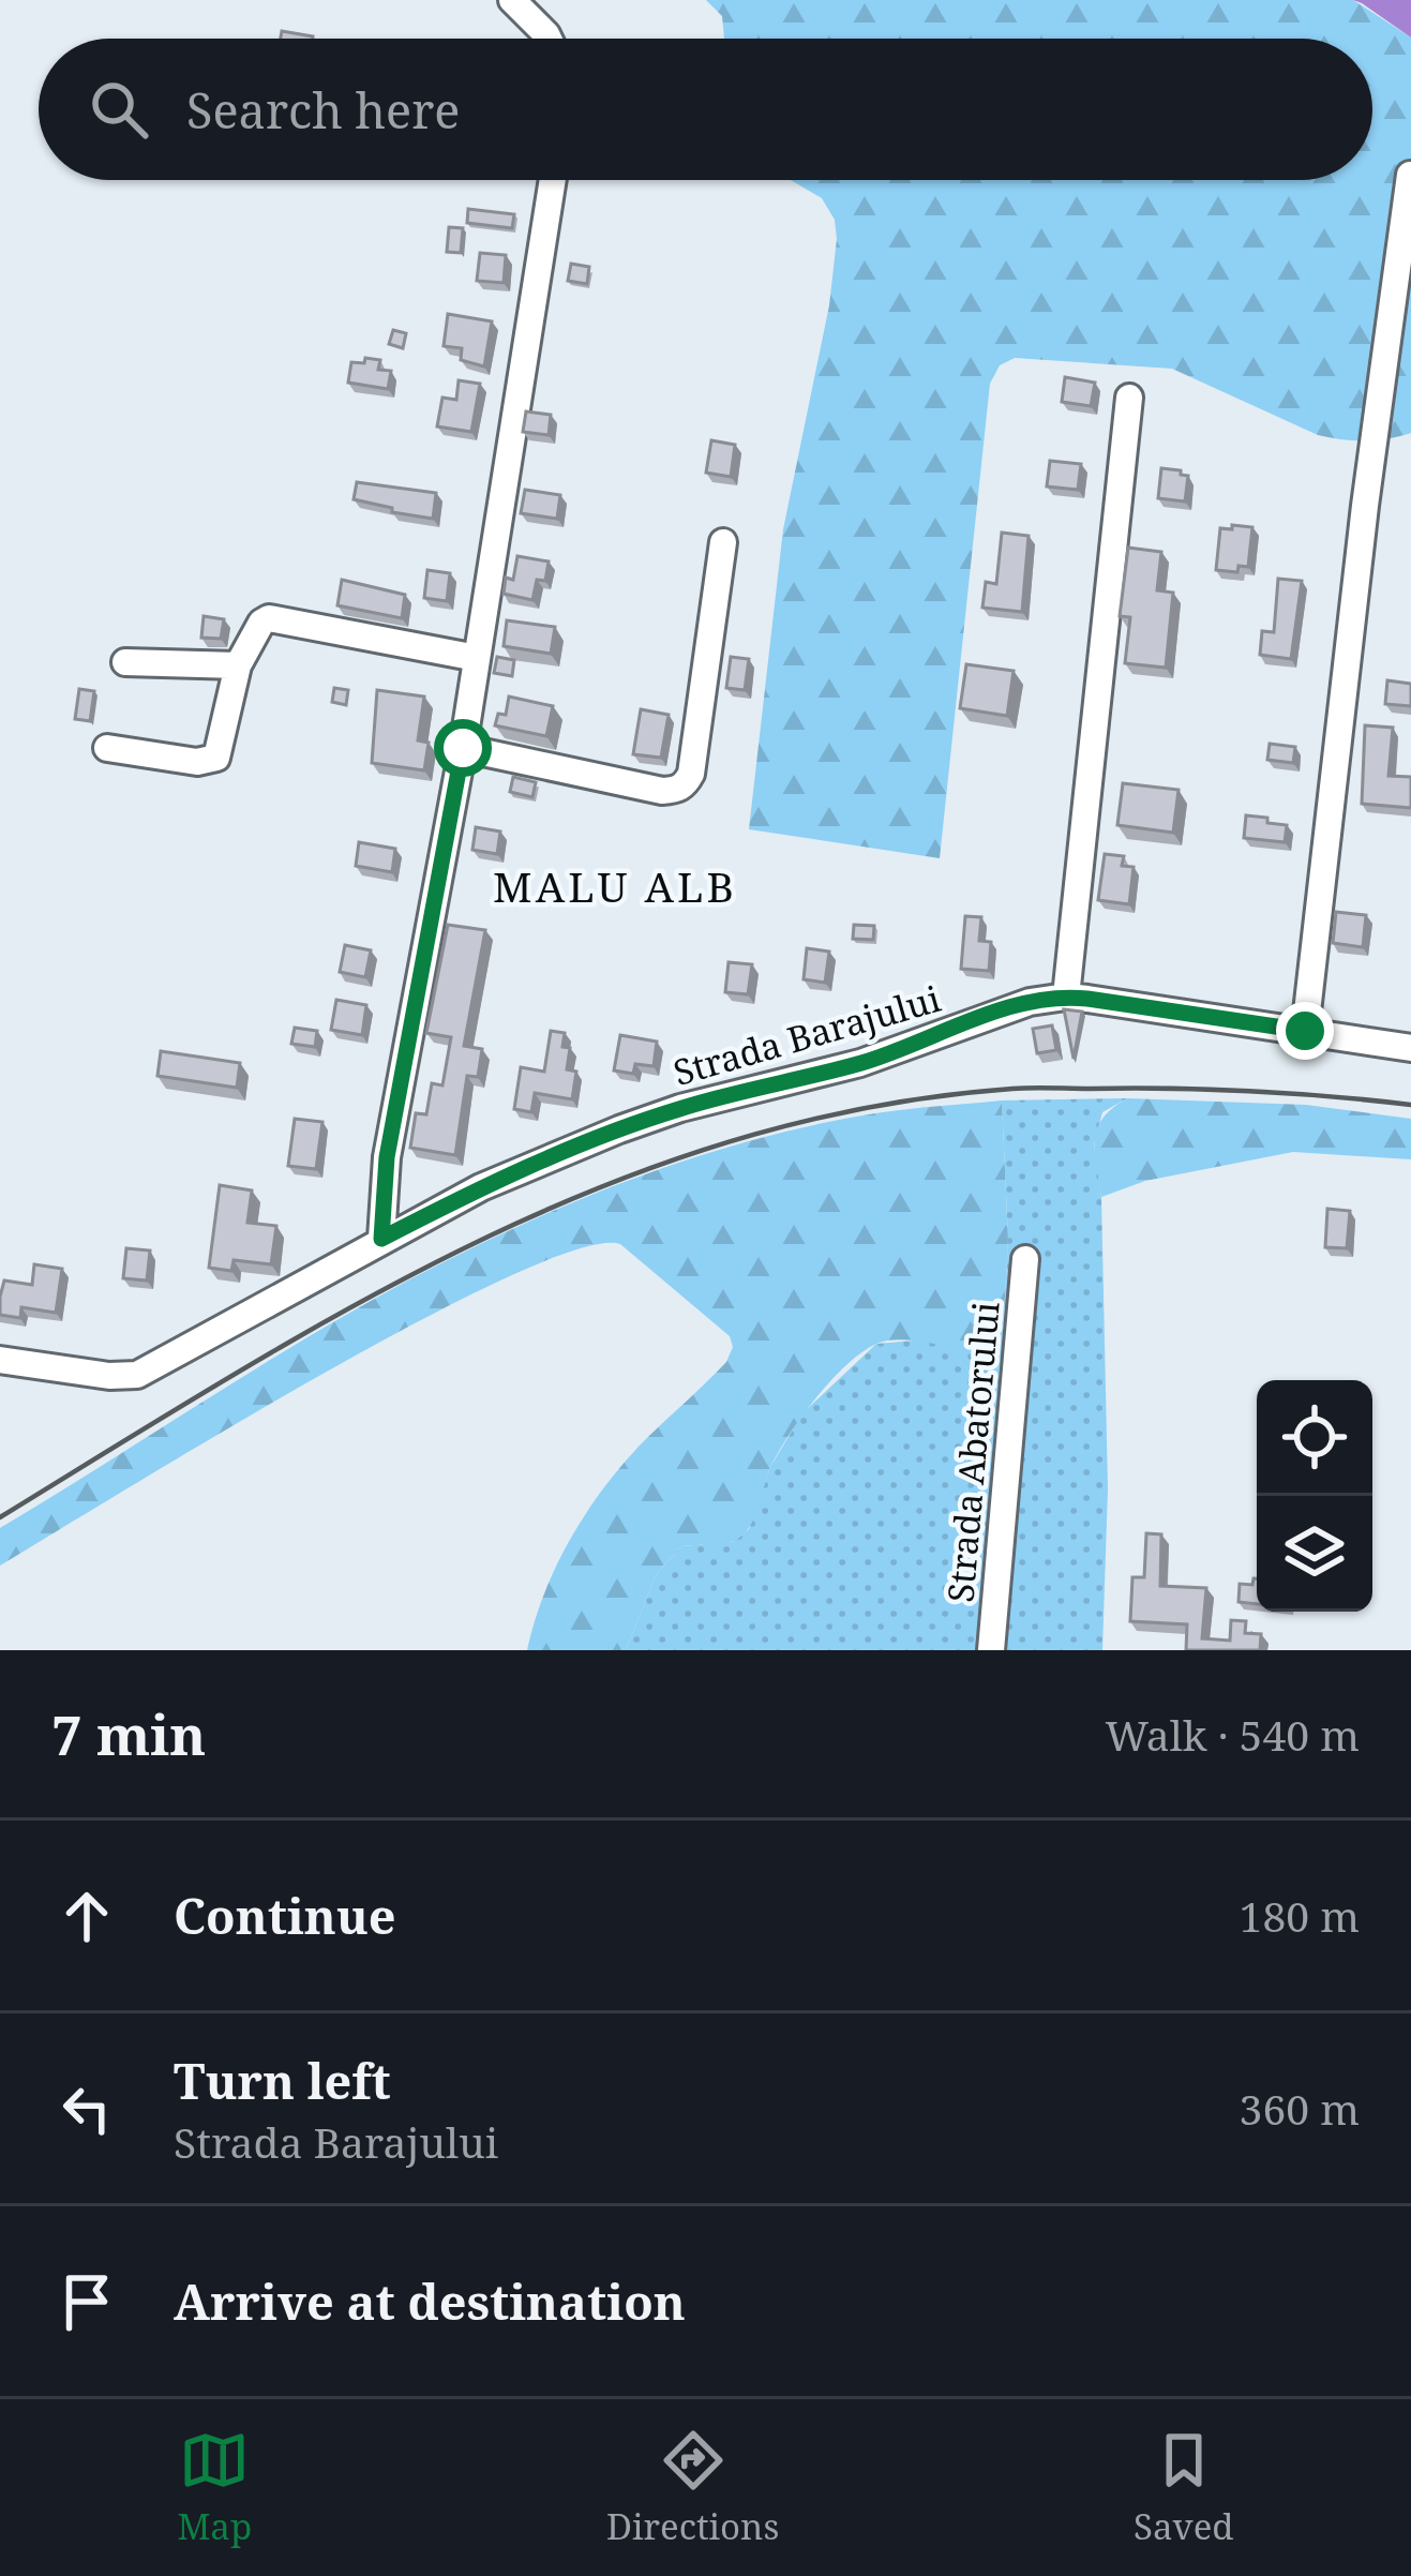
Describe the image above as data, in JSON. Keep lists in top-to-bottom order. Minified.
{"streets":{"street":["Strada Barajului","Strada Abatorului"]},"districts":["MALU ALB"],"page":{"search":"Search here","heading":["7 min","Walk · 540 m"],"list":[["Continue","180 m"],["Turn left","Strada Barajului","360 m"],"Arrive at destination"],"nav":["Map","Directions","Saved"]}}
